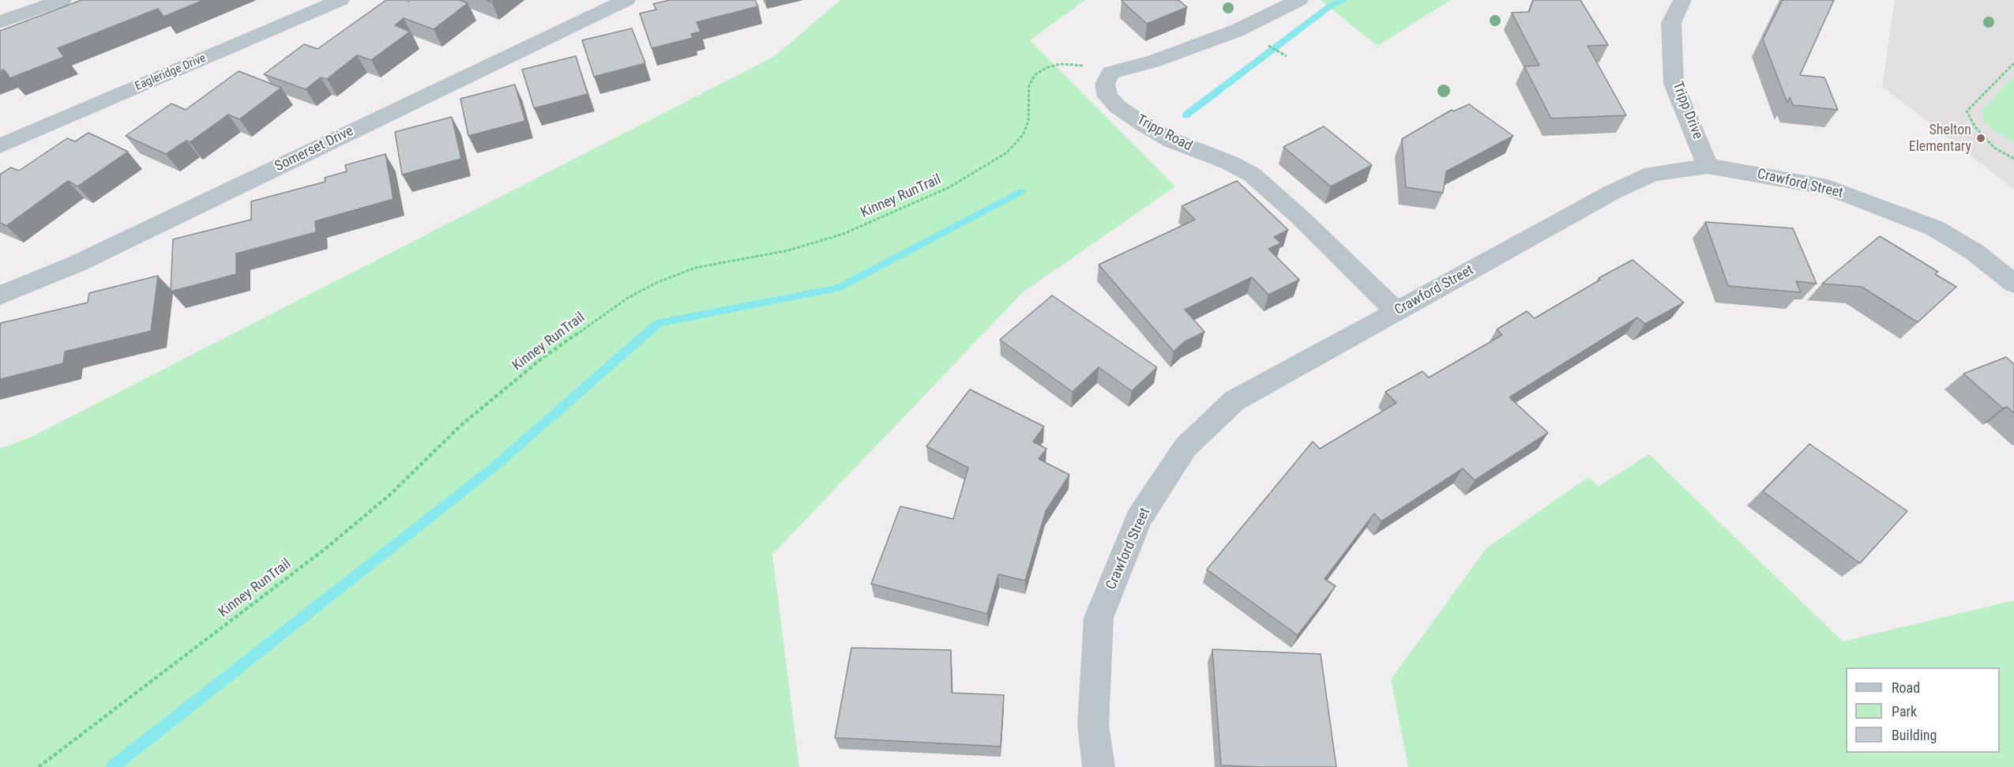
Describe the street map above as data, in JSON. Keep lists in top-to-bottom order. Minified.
{"streets":{"street":["Eagleridge Drive","Tripp Drive","Tripp Road","Somerset Drive","Crawford Street"],"path":["Kinney RunTrail"]},"crossings":[["Tripp Drive","Crawford Street"],["Tripp Road","Crawford Street"],["Tripp Road","Kinney RunTrail"]],"places":["Shelton Elementary"],"legend":["Road","Park","Building"]}
